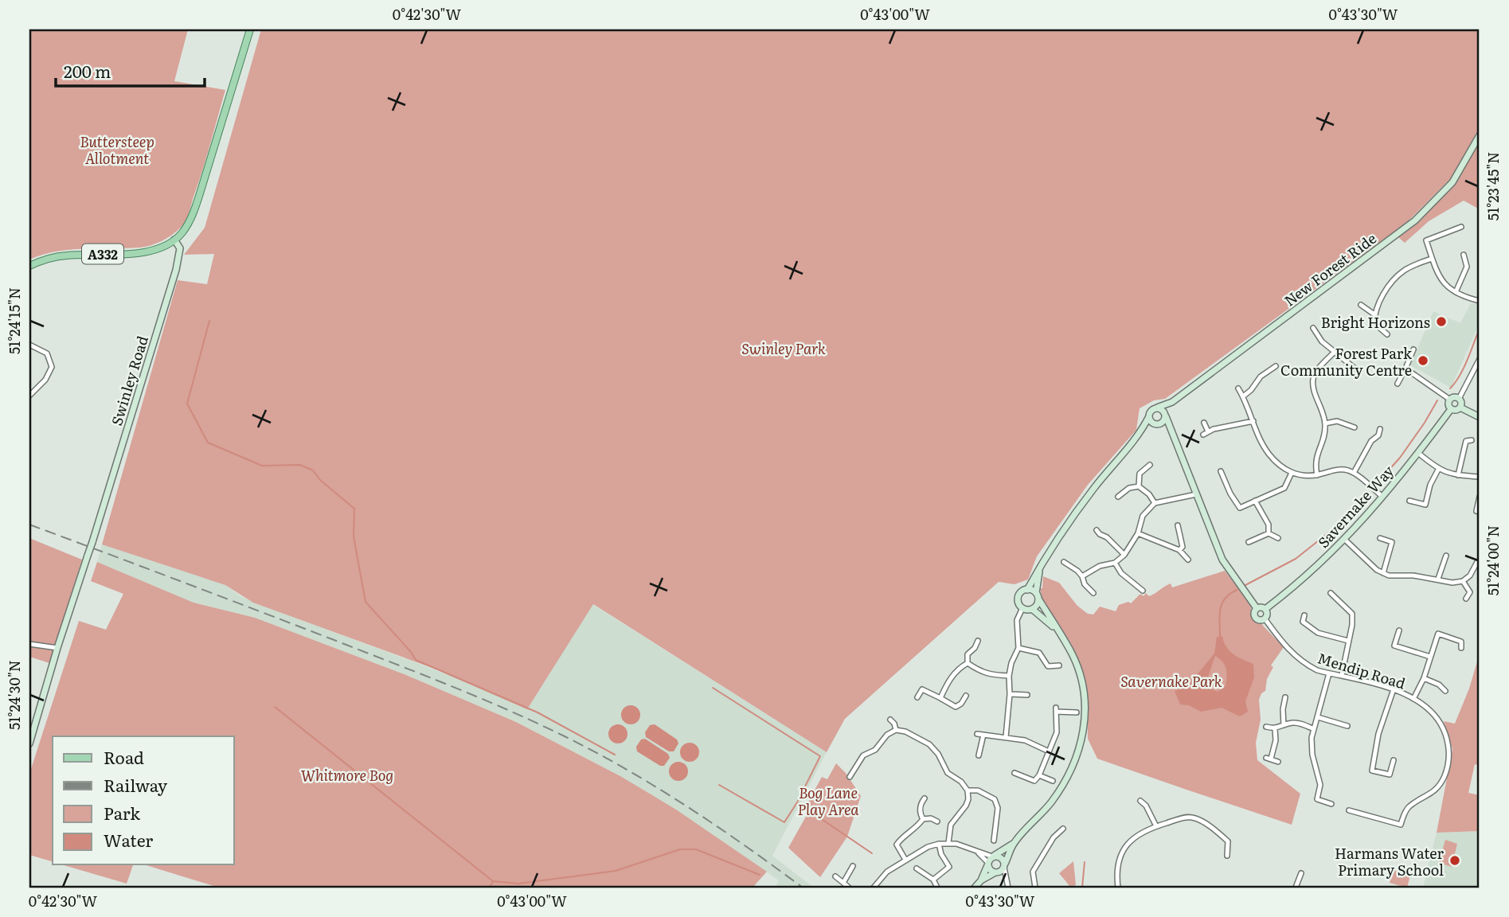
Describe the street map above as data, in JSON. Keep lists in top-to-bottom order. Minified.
{"streets":{"main road":["A332","New Forest Ride","Swinley Road","Savernake Way"],"street":["Mendip Road"]},"crossings":[["A332","Swinley Road"],["Savernake Way","Mendip Road"]],"parks":["Buttersteep Allotment","Swinley Park","Savernake Park","Whitmore Bog","Bog Lane Play Area"],"places":["Bright Horizons","Forest Park Community Centre","Harmans Water Primary School"],"legend":["Road","Railway","Park","Water"],"scale_bar":"200 m","coordinates":["0°42'30\"W","0°43'00\"W","0°43'30\"W","51°23'45\"N","51°24'15\"N","51°24'00\"N","51°24'30\"N"]}
